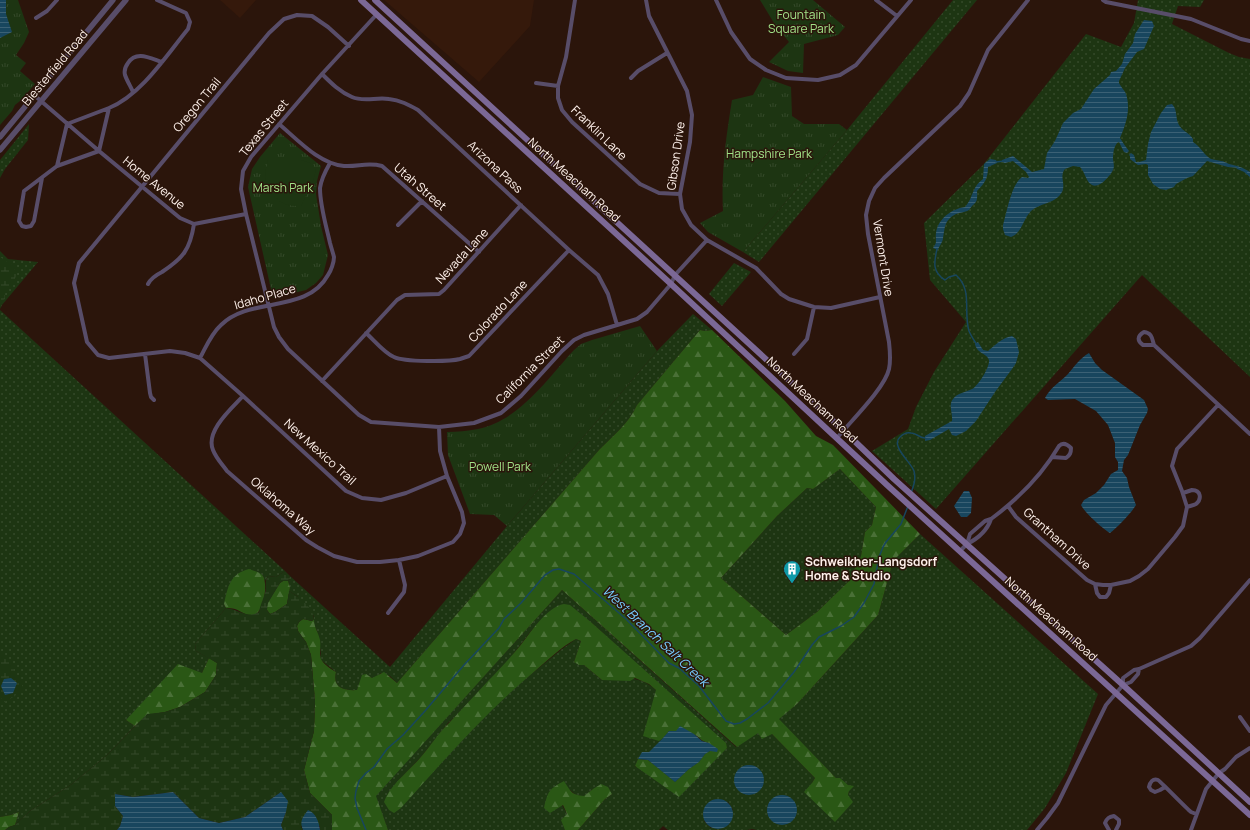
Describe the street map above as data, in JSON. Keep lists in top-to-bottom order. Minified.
{"streets":{"main road":["North Meacham Road"],"street":["Biesterfield Road","Oregon Trail","Texas Street","Franklin Lane","Gibson Drive","Arizona Pass","Home Avenue","Utah Street","Nevada Lane","Vermont Drive","Idaho Place","Colorado Lane","California Street","New Mexico Trail","Oklahoma Way","Grantham Drive"]},"crossings":[["Biesterfield Road","Home Avenue"],["Oregon Trail","Texas Street"],["Oregon Trail","Home Avenue"],["Texas Street","Arizona Pass"],["Texas Street","North Meacham Road"],["Texas Street","Utah Street"],["Texas Street","Nevada Lane"],["Texas Street","Idaho Place"],["Texas Street","California Street"],["Franklin Lane","Gibson Drive"],["Gibson Drive","Vermont Drive"],["Gibson Drive","California Street"],["Arizona Pass","Nevada Lane"],["Arizona Pass","Colorado Lane"],["Arizona Pass","California Street"],["North Meacham Road","Vermont Drive"],["North Meacham Road","California Street"],["Utah Street","Nevada Lane"],["Utah Street","Idaho Place"],["Nevada Lane","Colorado Lane"],["Nevada Lane","California Street"],["Idaho Place","New Mexico Trail"],["New Mexico Trail","Oklahoma Way"]],"water":["West Branch Salt Creek"],"parks":["Fountain Square Park","Hampshire Park","Marsh Park","Powell Park"],"places":{"building":["Schweikher-Langsdorf Home & Studio"]}}
